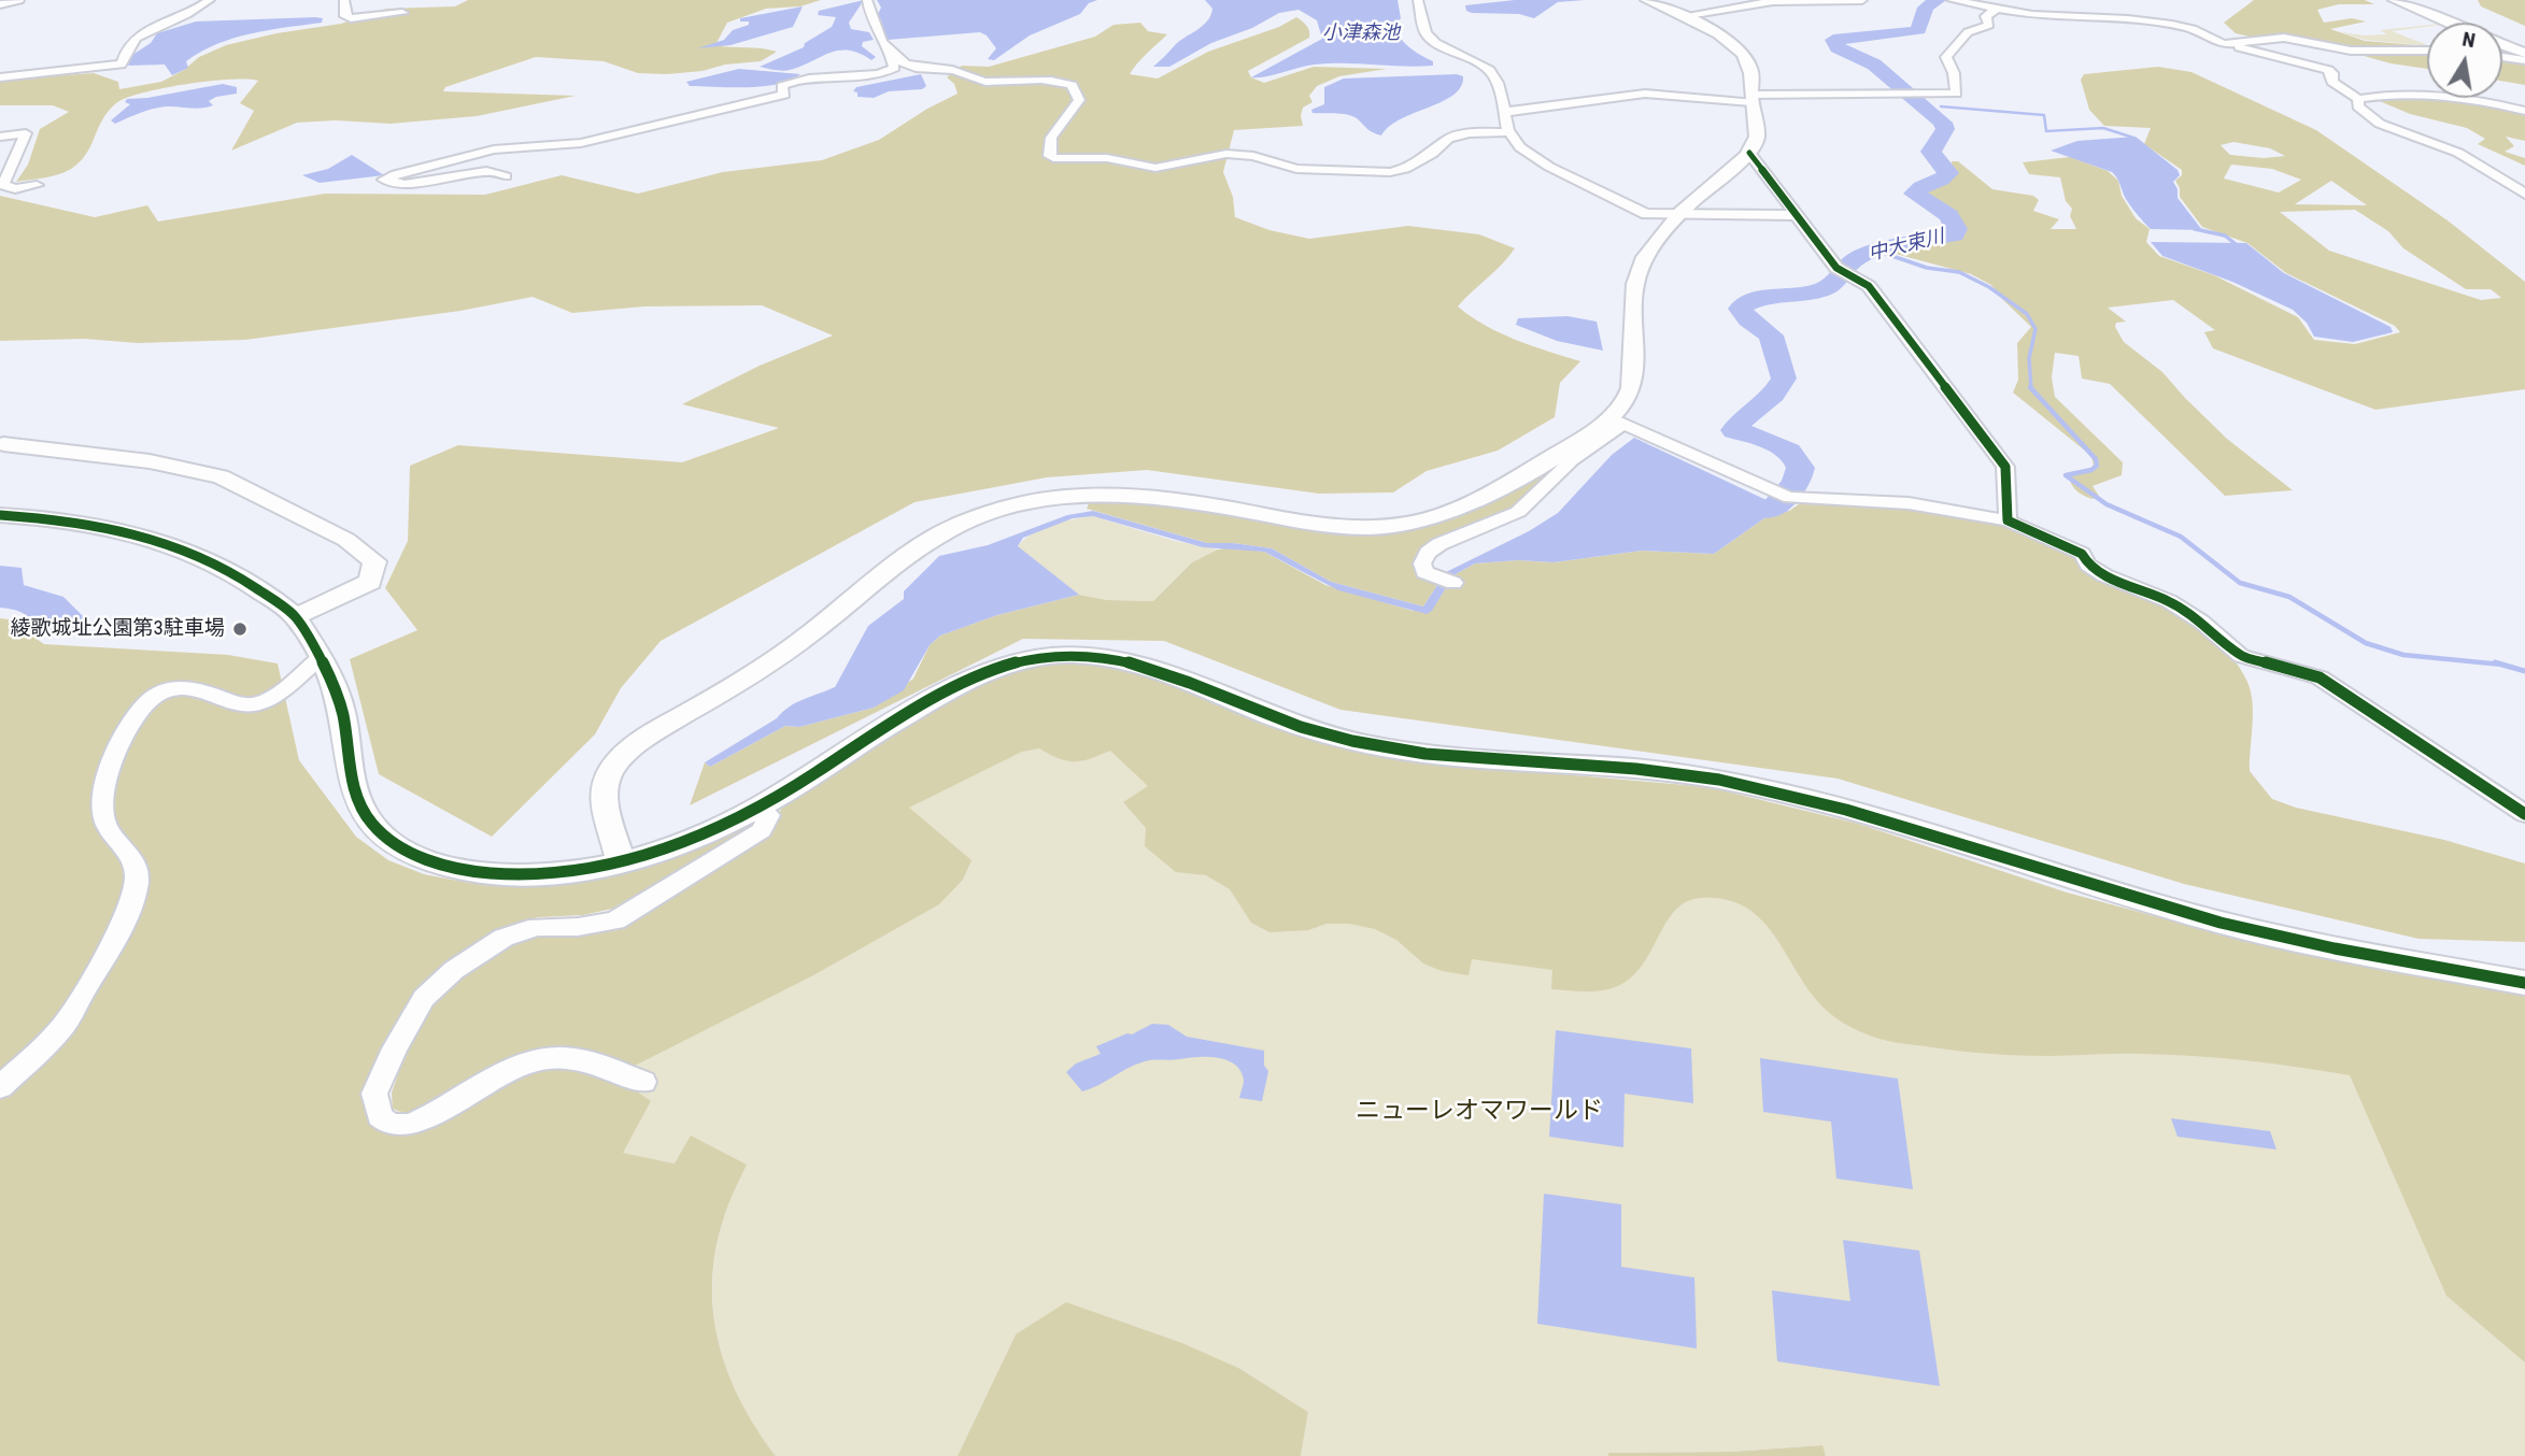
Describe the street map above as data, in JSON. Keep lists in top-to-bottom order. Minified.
{"water":["小津森池","中大束川"],"parks":["ニューレオマワールド"],"places":["綾歌城址公園第3駐車場"],"north":"top"}
